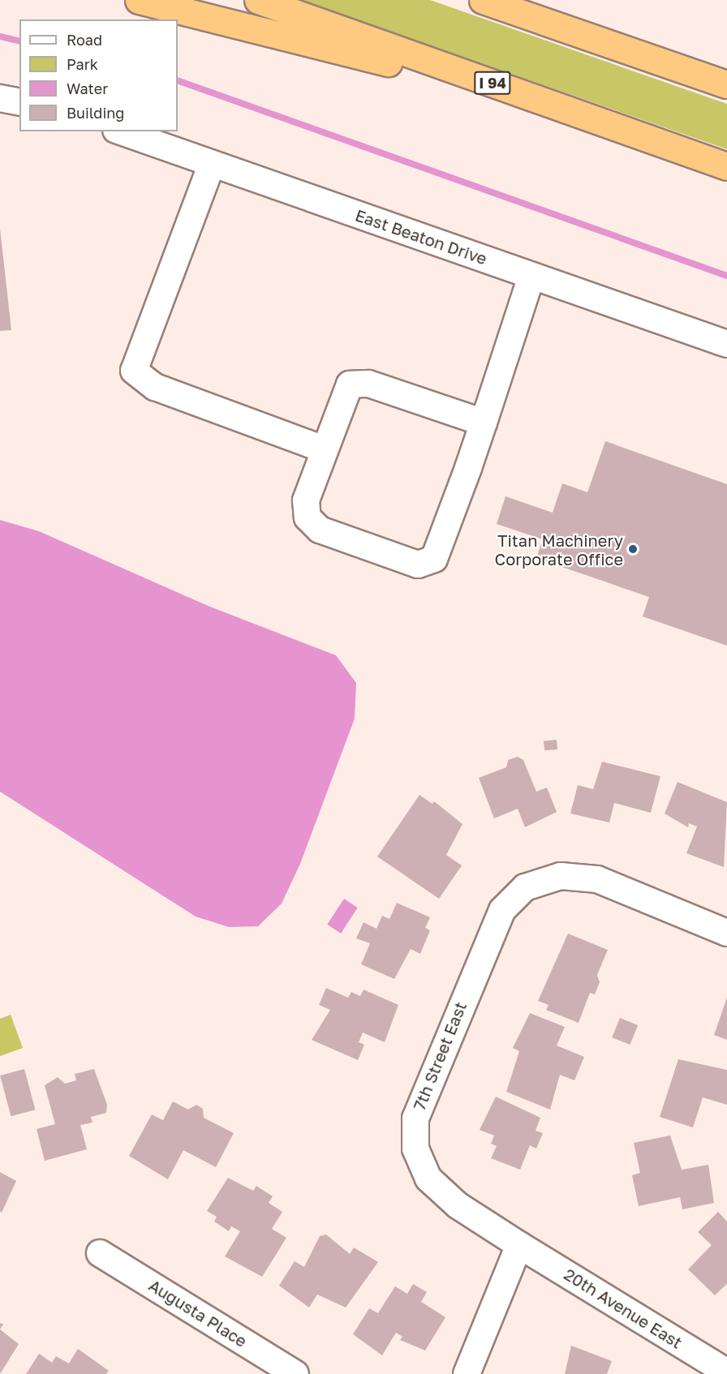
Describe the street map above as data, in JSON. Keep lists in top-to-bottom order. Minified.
{"streets":{"highway":["I 94"],"street":["East Beaton Drive","7th Street East","20th Avenue East","Augusta Place"]},"crossings":[["7th Street East","20th Avenue East"]],"places":["Titan Machinery Corporate Office"],"legend":["Road","Park","Water","Building"]}
